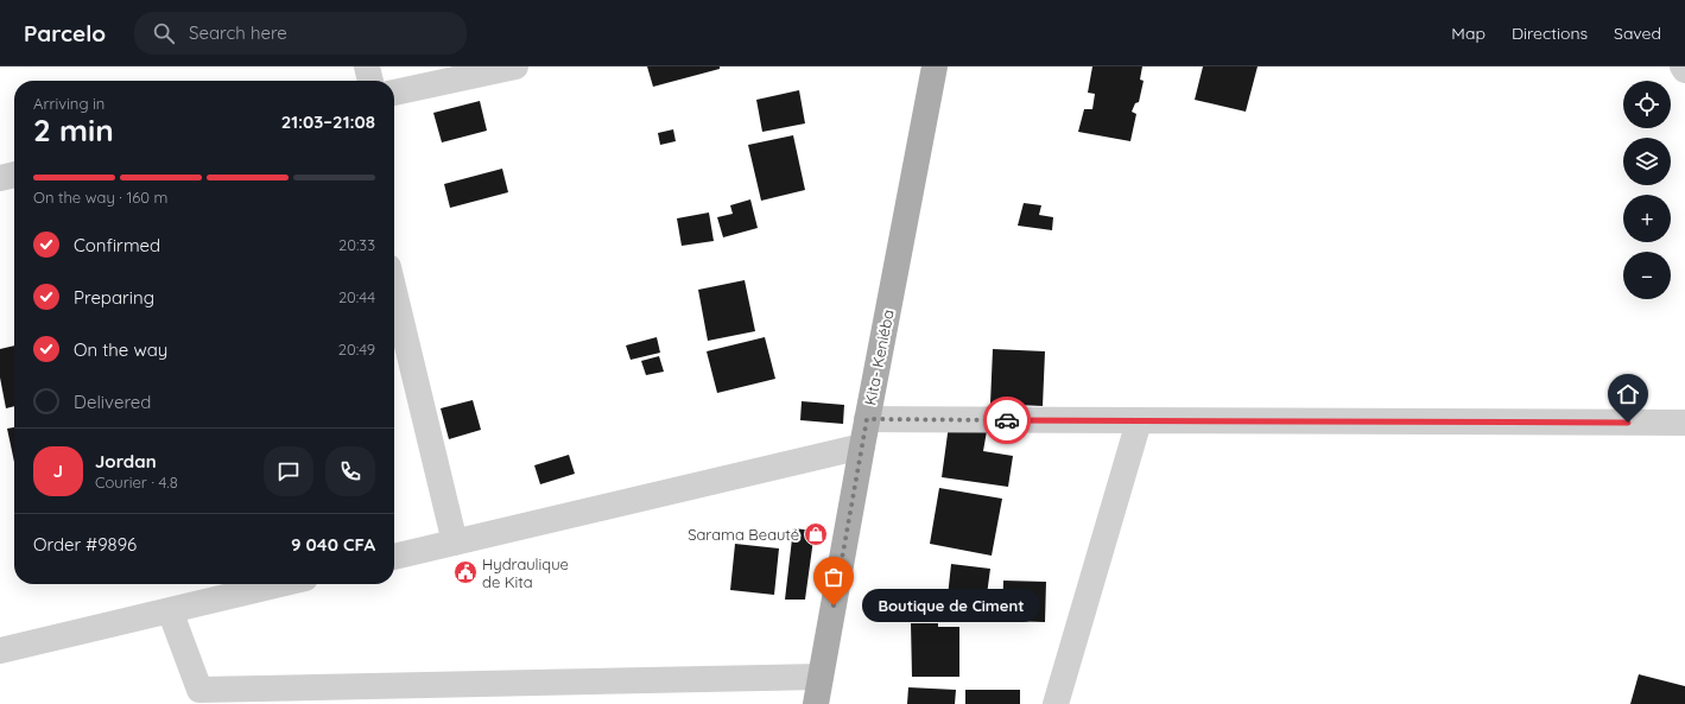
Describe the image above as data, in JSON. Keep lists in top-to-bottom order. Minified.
{"streets":{"main road":["Kita- Keniéba"]},"places":{"shop":["Sarama Beauté"],"public building":["Hydraulique de Kita"],"other":["Boutique de Ciment"]},"page":{"header":"Parcelo","search":"Search here","nav":["Map","Directions","Saved"],"map_buttons":["+","−"],"heading":["2 min","Arriving in","21:03–21:08"],"panel":["Jordan","Courier · 4.8","Order #9896","9 040 CFA"],"bar":"On the way · 160 m","list":[["Confirmed","20:33"],["Preparing","20:44"],["On the way","20:49"],"Delivered"],"round":"J","bubble":"Boutique de Ciment"}}
